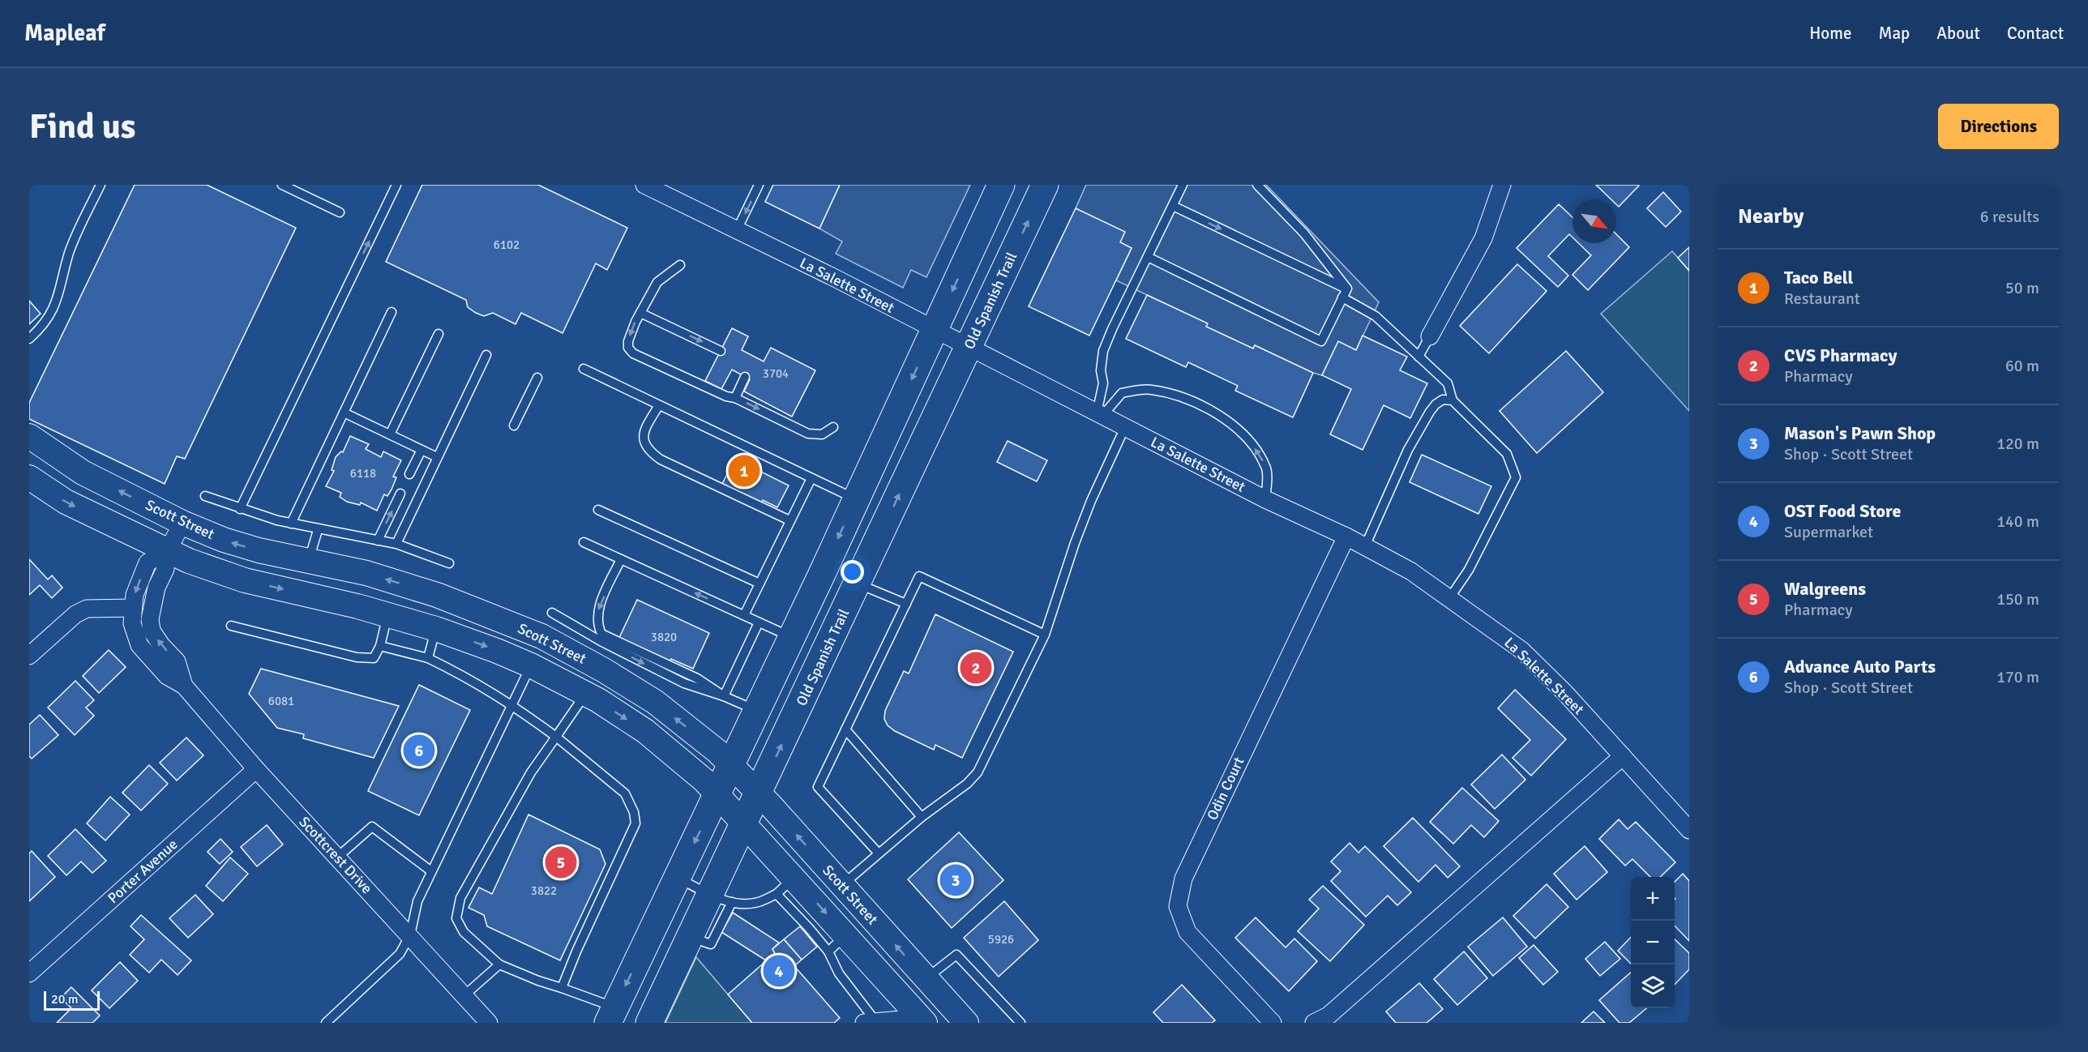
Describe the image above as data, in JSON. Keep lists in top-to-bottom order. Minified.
{"streets":{"main road":["Old Spanish Trail","Scott Street"],"street":["La Salette Street","Odin Court","Scottcrest Drive","Porter Avenue"]},"crossings":[["La Salette Street","Old Spanish Trail"],["La Salette Street","Odin Court"],["Old Spanish Trail","Scott Street"],["Scott Street","Scottcrest Drive"],["Scottcrest Drive","Porter Avenue"]],"house_numbers":["6102","3704","6118","3820","6081","3822","5926"],"scale_bar":"20 m","north":"bottom right","page":{"header":"Mapleaf","nav":["Home","Map","About","Contact"],"buttons":"Directions","title":"Find us","heading":["Nearby","6 results"],"list":[{"mark":"1","name":"Taco Bell","note":"Restaurant","value":"50 m"},{"mark":"2","name":"CVS Pharmacy","note":"Pharmacy","value":"60 m"},{"mark":"3","name":"Mason's Pawn Shop","note":"Shop · Scott Street","value":"120 m"},{"mark":"4","name":"OST Food Store","note":"Supermarket","value":"140 m"},{"mark":"5","name":"Walgreens","note":"Pharmacy","value":"150 m"},{"mark":"6","name":"Advance Auto Parts","note":"Shop · Scott Street","value":"170 m"}],"pins":["1","2","6","5","3","4"],"map_buttons":["+","−"],"scale":"20 m"}}
